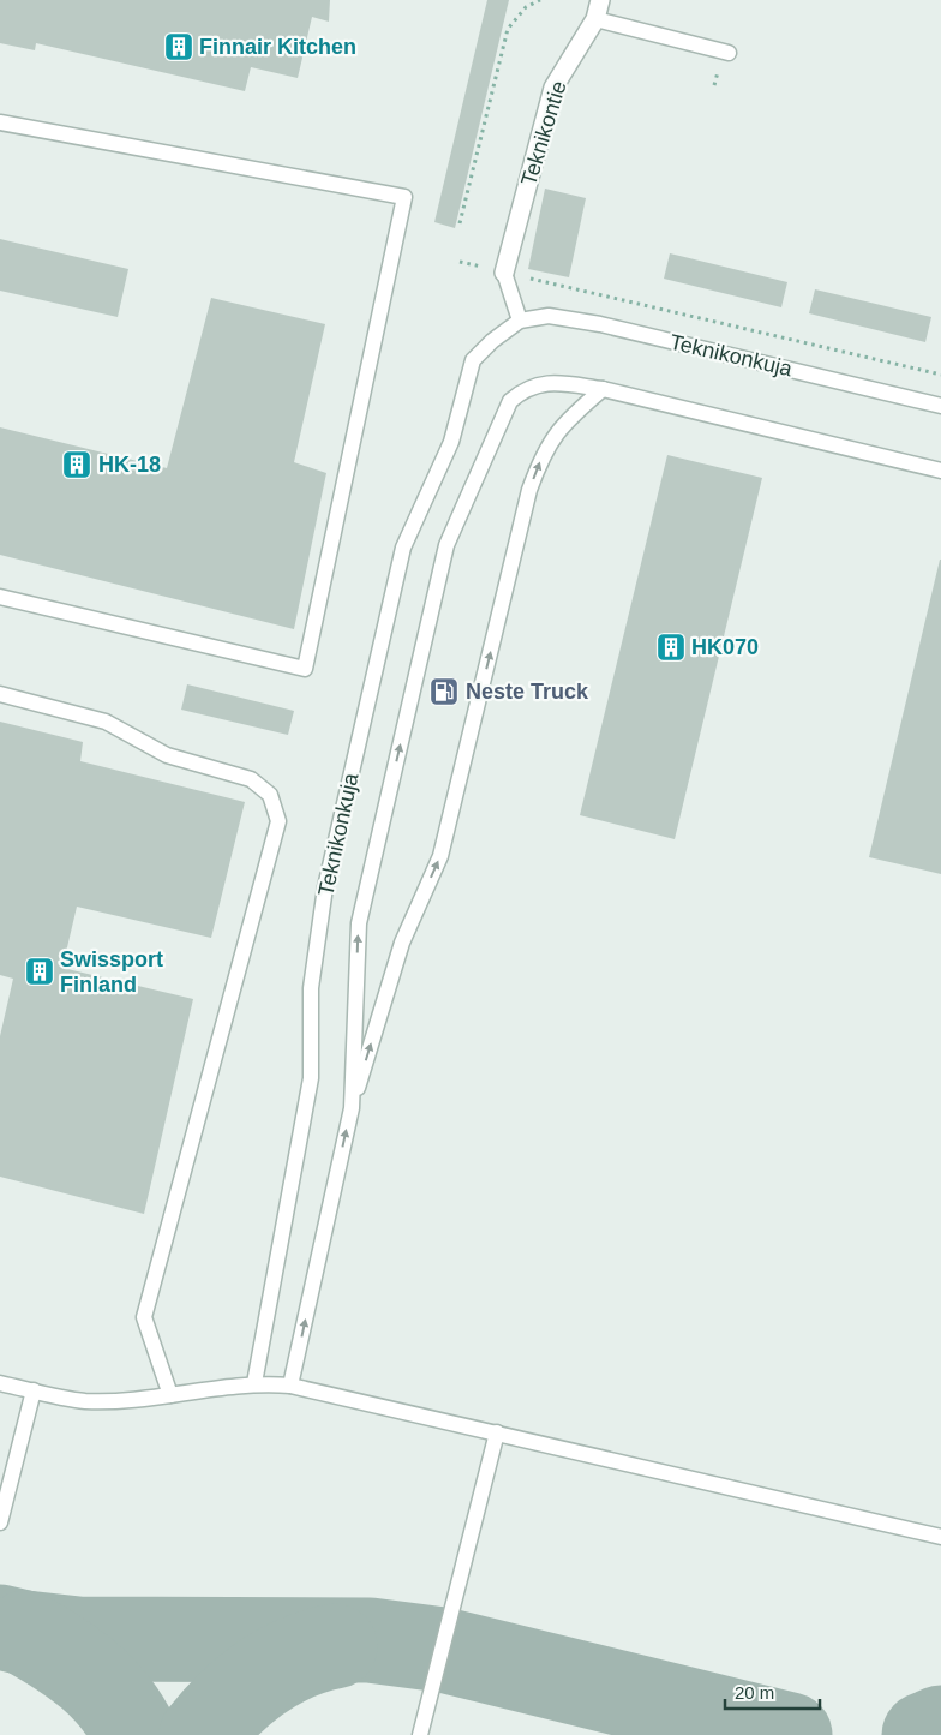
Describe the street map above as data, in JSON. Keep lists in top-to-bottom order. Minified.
{"streets":{"street":["Teknikontie"],"lane":["Teknikonkuja"]},"places":{"building":["Finnair Kitchen","HK-18","HK070","Swissport Finland"],"fuel station":["Neste Truck"]},"scale_bar":"20 m"}
